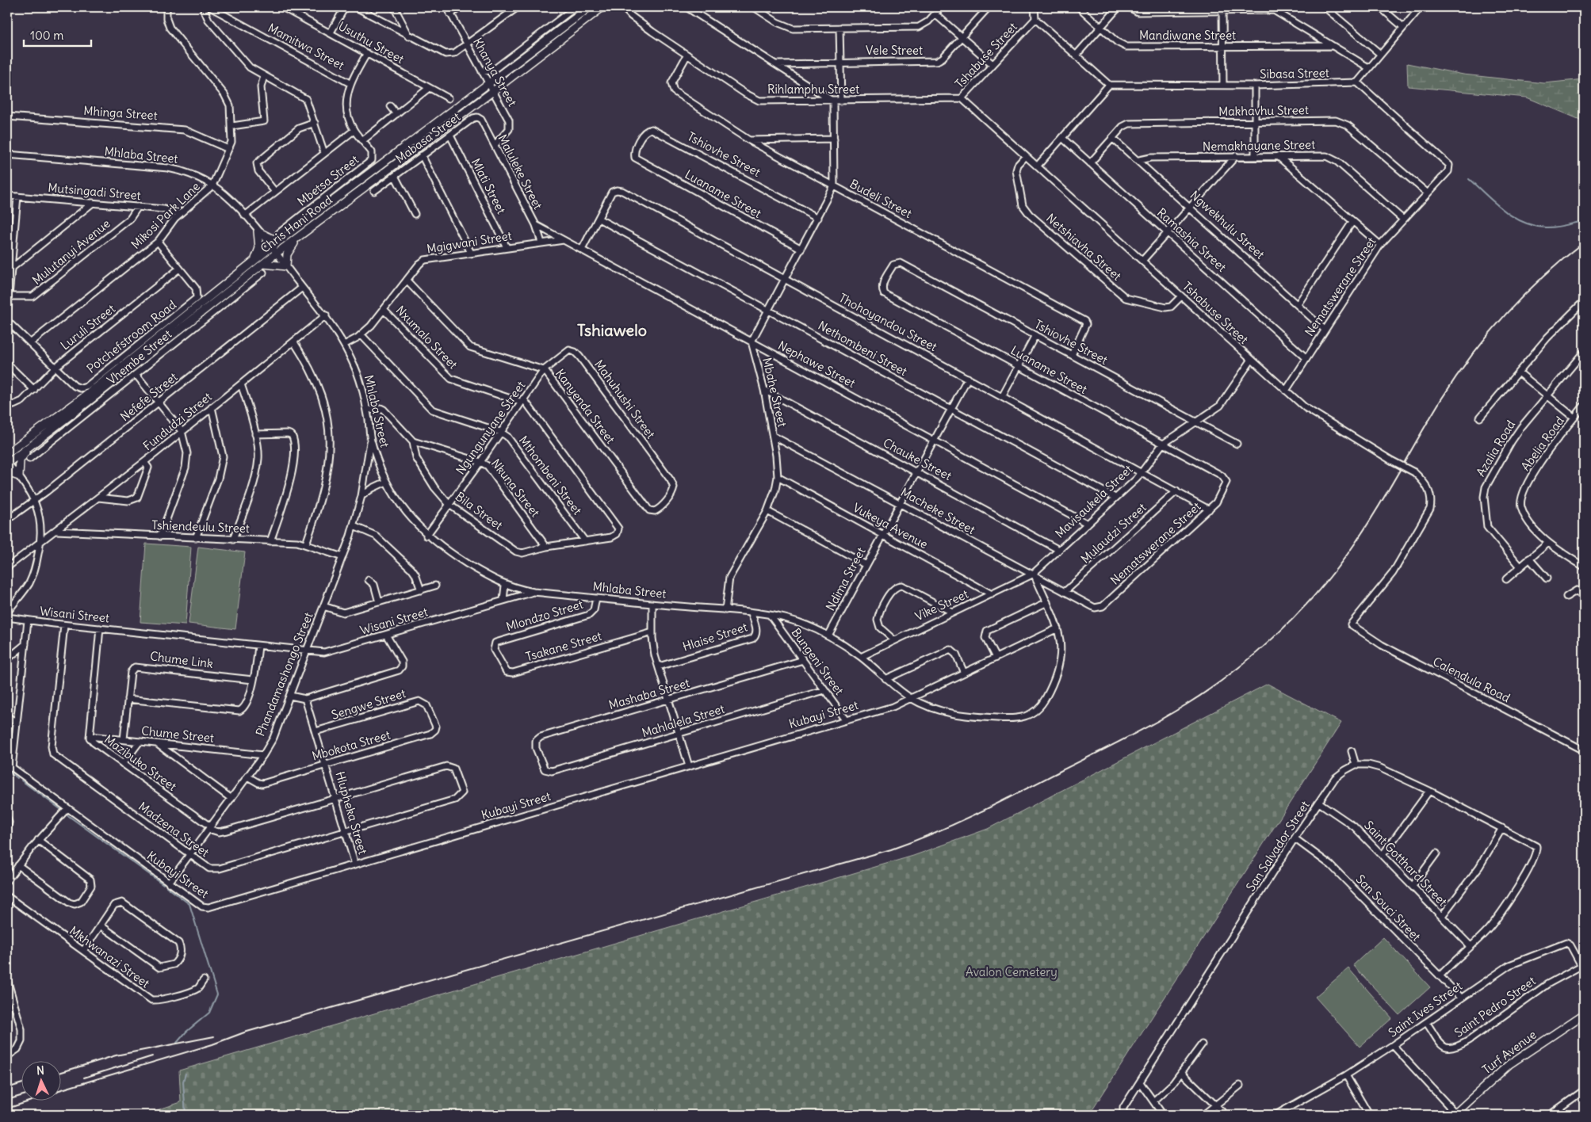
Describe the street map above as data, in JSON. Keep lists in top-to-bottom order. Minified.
{"streets":{"main road":["Chris Hani Road","Turf Avenue"],"street":["Mandiwane Street","Usuthu Street","Mamitwa Street","Vele Street","Tshabuse Street","Khanya Street","Sibasa Street","Rihlamphu Street","Makhavhu Street","Mhinga Street","Mabasa Street","Nemakhayane Street","Tshiovhe Street","Mhlaba Street","Maluleke Street","Mbetsa Street","Mlati Street","Mutsingadi Street","Luaname Street","Budeli Street","Mikosi Park Lane","Ngwekhulu Street","Ramashia Street","Mgigwani Street","Netshiavha Street","Mulutanyi Avenue","Nematswerane Street","Thohoyandou Street","Luruli Street","Potchefstroom Road","Nxumalo Street","Nethombeni Street","Vhembe Street","Nephawe Street","Mbahe Street","Nefefe Street","Mahuhushi Street","Kanyenda Street","Fundudzi Street","Ngungunyane Street","Abelia Road","Azalia Road","Chauke Street","Mthombeni Street","Nkuna Street","Mavisaukela Street","Bila Street","Macheke Street","Vukeya Avenue","Tshiendeulu Street","Mulaudzi Street","Ndima Street","Vike Street","Wisani Street","Mlondzo Street","Hlaise Street","Tsakane Street","Chume Link","Bungeni Street","Phandamashongo Street","Calendula Road","Mashaba Street","Sengwe Street","Kubayi Street","Mahlalela Street","Chume Street","Mbokota Street","Mazibuko Street","Hlupheka Street","Madzena Street","San Salvador Street","Saint Gotthard Street","San Souci Street","Mkhwanazi Street","Saint Pedro Street","Saint Ives Street"]},"crossings":[["Tshabuse Street","Rihlamphu Street"],["Tshabuse Street","Netshiavha Street"],["Tshabuse Street","Nematswerane Street"],["Tshabuse Street","Mavisaukela Street"],["Tshabuse Street","Calendula Road"],["Khanya Street","Maluleke Street"],["Khanya Street","Chris Hani Road"],["Sibasa Street","Nematswerane Street"],["Rihlamphu Street","Budeli Street"],["Makhavhu Street","Ngwekhulu Street"],["Makhavhu Street","Ramashia Street"],["Makhavhu Street","Nematswerane Street"],["Mhinga Street","Mikosi Park Lane"],["Mabasa Street","Maluleke Street"],["Mabasa Street","Mlati Street"],["Nemakhayane Street","Ngwekhulu Street"],["Nemakhayane Street","Nematswerane Street"],["Tshiovhe Street","Luaname Street"],["Tshiovhe Street","Budeli Street"],["Tshiovhe Street","Mavisaukela Street"],["Mhlaba Street","Mikosi Park Lane"],["Mhlaba Street","Chris Hani Road"],["Mhlaba Street","Mgigwani Street"],["Mhlaba Street","Mbahe Street"],["Mhlaba Street","Nefefe Street"],["Mhlaba Street","Fundudzi Street"],["Mhlaba Street","Ngungunyane Street"],["Mhlaba Street","Mavisaukela Street"],["Mhlaba Street","Bila Street"],["Mhlaba Street","Macheke Street"],["Mhlaba Street","Ndima Street"],["Mhlaba Street","Vike Street"],["Mhlaba Street","Wisani Street"],["Mhlaba Street","Mlondzo Street"],["Mhlaba Street","Hlaise Street"],["Mhlaba Street","Bungeni Street"],["Mhlaba Street","Phandamashongo Street"],["Mhlaba Street","Kubayi Street"],["Maluleke Street","Mgigwani Street"],["Maluleke Street","Nephawe Street"],["Mbetsa Street","Chris Hani Road"],["Mlati Street","Mgigwani Street"],["Mutsingadi Street","Mikosi Park Lane"],["Mutsingadi Street","Mulutanyi Avenue"],["Luaname Street","Nematswerane Street"],["Luaname Street","Mavisaukela Street"],["Ngwekhulu Street","Nematswerane Street"],["Ramashia Street","Nematswerane Street"],["Mgigwani Street","Nxumalo Street"],["Mgigwani Street","Nephawe Street"],["Mgigwani Street","Kanyenda Street"],["Mgigwani Street","Mthombeni Street"],["Nematswerane Street","Thohoyandou Street"],["Nematswerane Street","Macheke Street"],["Thohoyandou Street","Nethombeni Street"],["Thohoyandou Street","Nephawe Street"],["Thohoyandou Street","Mavisaukela Street"],["Thohoyandou Street","Mulaudzi Street"],["Thohoyandou Street","Ndima Street"],["Luruli Street","Potchefstroom Road"],["Nxumalo Street","Ngungunyane Street"],["Nxumalo Street","Bila Street"],["Nethombeni Street","Mavisaukela Street"],["Nethombeni Street","Ndima Street"],["Nephawe Street","Mbahe Street"],["Nephawe Street","Mavisaukela Street"],["Nephawe Street","Ndima Street"],["Mbahe Street","Chauke Street"],["Mbahe Street","Macheke Street"],["Mbahe Street","Vukeya Avenue"],["Mahuhushi Street","Kanyenda Street"],["Mahuhushi Street","Ngungunyane Street"],["Kanyenda Street","Ngungunyane Street"],["Fundudzi Street","Tshiendeulu Street"],["Ngungunyane Street","Mthombeni Street"],["Ngungunyane Street","Nkuna Street"],["Ngungunyane Street","Bila Street"],["Chauke Street","Mavisaukela Street"],["Chauke Street","Ndima Street"],["Mthombeni Street","Bila Street"],["Nkuna Street","Bila Street"],["Mavisaukela Street","Macheke Street"],["Mavisaukela Street","Vike Street"],["Macheke Street","Mulaudzi Street"],["Macheke Street","Ndima Street"],["Macheke Street","Vike Street"],["Vukeya Avenue","Ndima Street"],["Vukeya Avenue","Vike Street"],["Tshiendeulu Street","Phandamashongo Street"],["Wisani Street","Phandamashongo Street"],["Wisani Street","Mazibuko Street"],["Wisani Street","Madzena Street"],["Mlondzo Street","Tsakane Street"],["Chume Link","Chume Street"],["Bungeni Street","Mashaba Street"],["Bungeni Street","Kubayi Street"],["Bungeni Street","Mahlalela Street"],["Phandamashongo Street","Kubayi Street"],["Phandamashongo Street","Chume Street"],["Phandamashongo Street","Mbokota Street"],["Phandamashongo Street","Mazibuko Street"],["Phandamashongo Street","Madzena Street"],["Mashaba Street","Mahlalela Street"],["Sengwe Street","Mbokota Street"],["Sengwe Street","Hlupheka Street"],["Kubayi Street","Hlupheka Street"],["Chume Street","Mazibuko Street"],["Mbokota Street","Hlupheka Street"],["Hlupheka Street","Madzena Street"],["San Salvador Street","Saint Gotthard Street"],["San Salvador Street","San Souci Street"],["San Souci Street","Saint Ives Street"],["Saint Pedro Street","Saint Ives Street"]],"districts":["Tshiawelo"],"parks":["Avalon Cemetery"],"scale_bar":"100 m","north":"top"}
